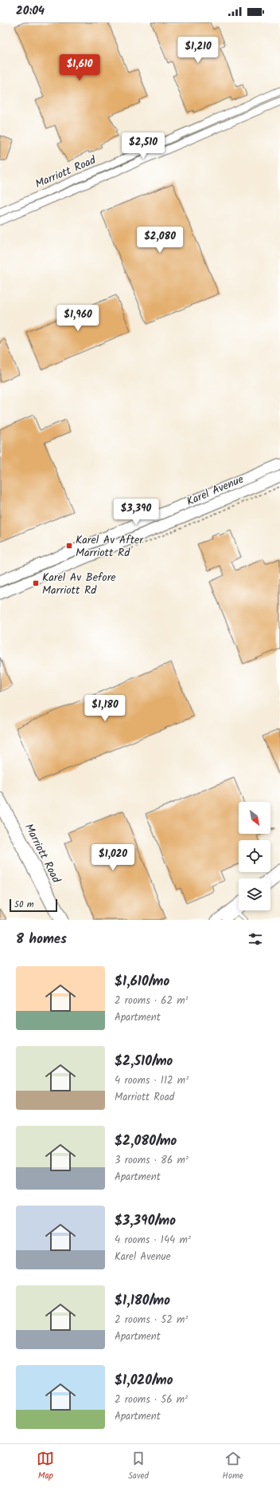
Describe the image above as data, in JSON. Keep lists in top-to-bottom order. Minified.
{"streets":{"main road":["Karel Avenue"],"street":["Marriott Road"]},"places":{"transit":["Karel Av After Marriott Rd","Karel Av Before Marriott Rd"]},"scale_bar":"50 m","north":"bottom right","page":{"status":"20:04","price":["$1,210","$1,610","$2,510","$2,080","$1,960","$3,390","$1,180","$1,020"],"scale":"50 m","heading":"8 homes","list":[{"name":"$1,610/mo","note":"2 rooms · 62 m² · Apartment"},{"name":"$2,510/mo","note":"4 rooms · 112 m² · Marriott Road"},{"name":"$2,080/mo","note":"3 rooms · 86 m² · Apartment"},{"name":"$3,390/mo","note":"4 rooms · 144 m² · Karel Avenue"},{"name":"$1,180/mo","note":"2 rooms · 52 m² · Apartment"},{"name":"$1,020/mo","note":"2 rooms · 56 m² · Apartment"}],"tabs":["Map","Saved","Home"]}}
